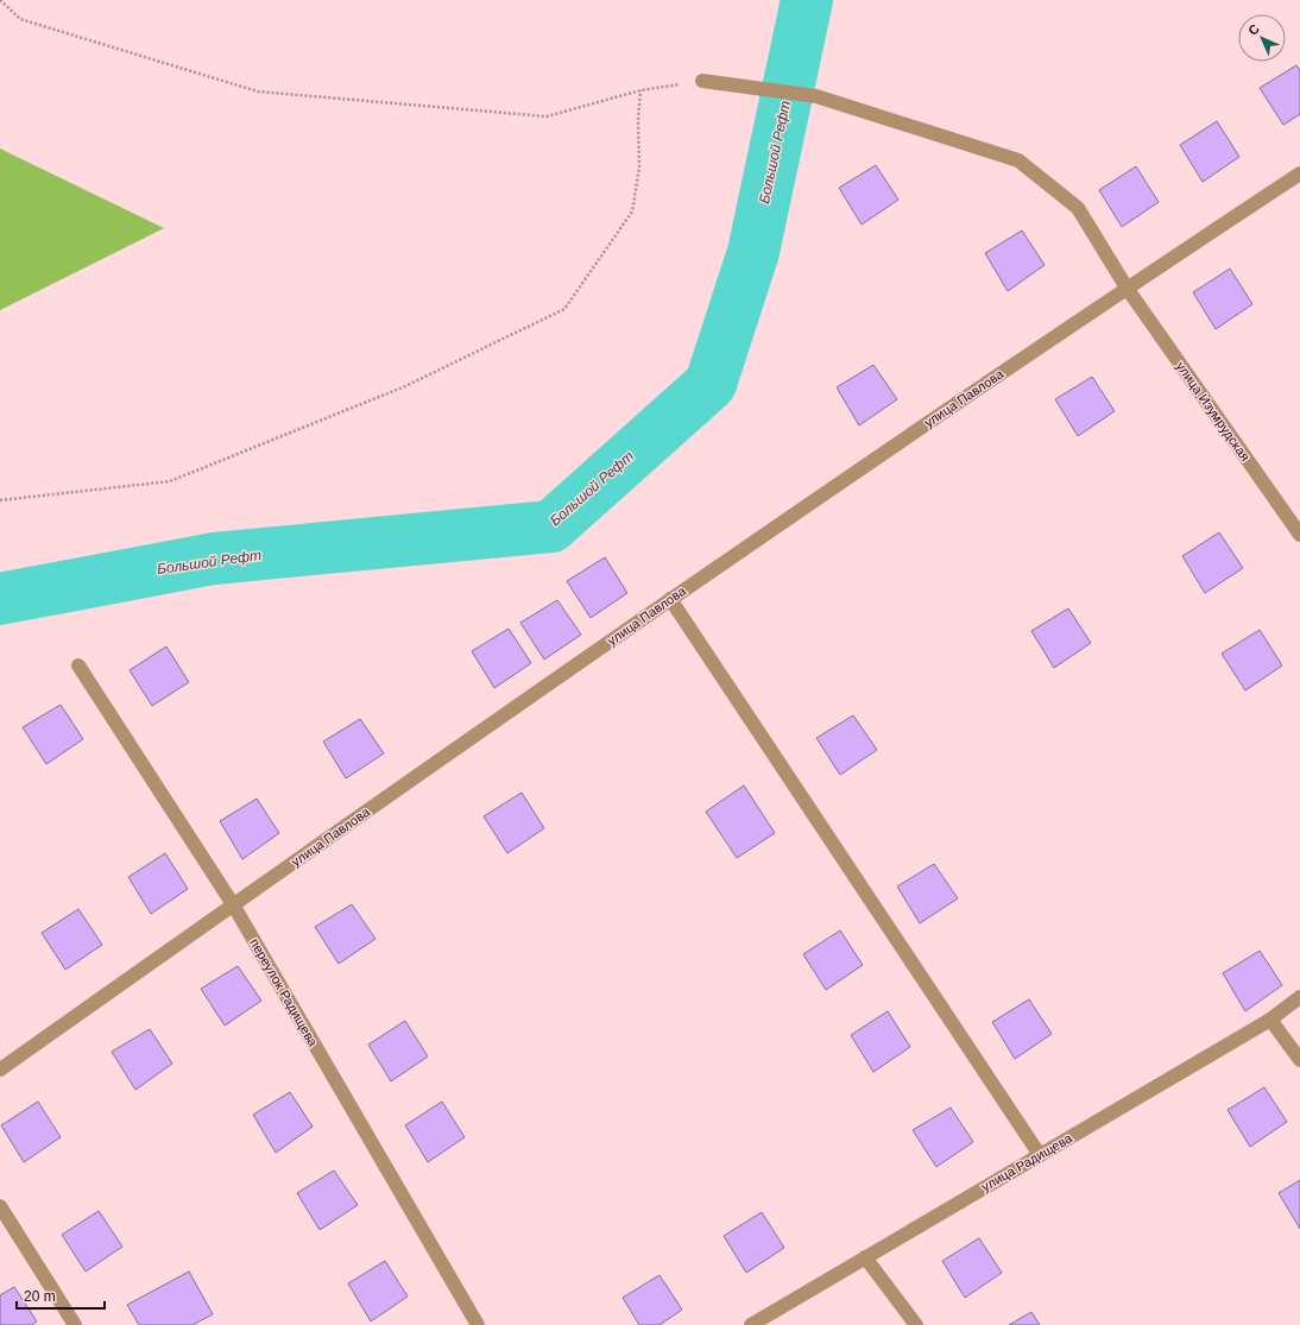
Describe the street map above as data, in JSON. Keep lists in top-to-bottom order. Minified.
{"streets":{"street":["улица Павлова","улица Изумрудская","переулок Радищева","улица Радищева"]},"crossings":[["улица Павлова","улица Изумрудская"],["улица Павлова","переулок Радищева"]],"water":["Большой Рефт"],"scale_bar":"20 m","north":"top left"}
